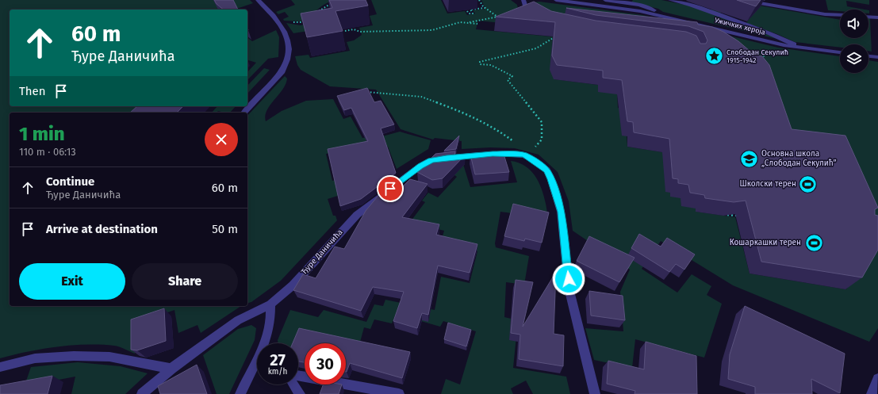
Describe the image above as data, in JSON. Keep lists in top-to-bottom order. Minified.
{"streets":{"street":["Ужичких хероја","Ђуре Даничића"]},"places":{"place":["Слободан Секулић 1915-1942"],"school or university":["Основна школа „Слободан Секулић”"],"sports":["Школски терен","Кошаркашки терен"]},"page":{"turn":["60 m","Ђуре Даничића"],"then":"Then","heading":["1 min","110 m · 06:13"],"list":[{"name":"Continue","note":"Ђуре Даничића","value":"60 m"},{"name":"Arrive at destination","value":"50 m"}],"buttons":["Exit","Share"],"speed":"27 km/h","limit":"30"}}
